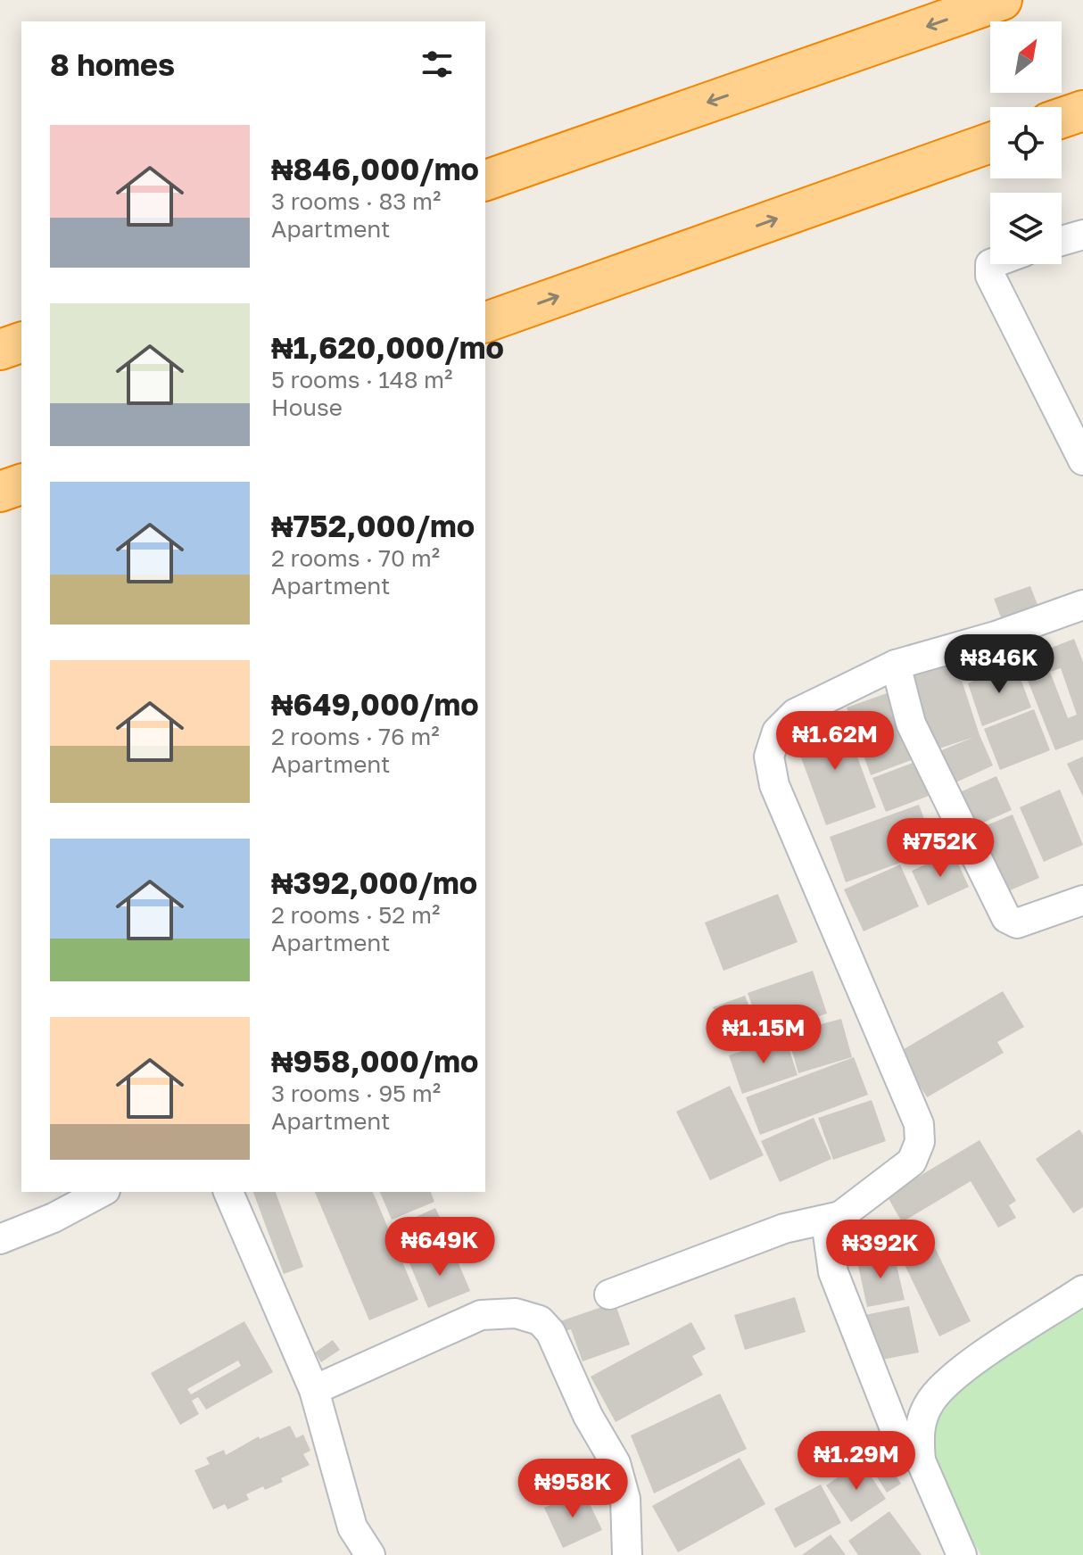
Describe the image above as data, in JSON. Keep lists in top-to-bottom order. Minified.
{"north":"top right","page":{"heading":"8 homes","list":[{"name":"₦846,000/mo","note":"3 rooms · 83 m² · Apartment"},{"name":"₦1,620,000/mo","note":"5 rooms · 148 m² · House"},{"name":"₦752,000/mo","note":"2 rooms · 70 m² · Apartment"},{"name":"₦649,000/mo","note":"2 rooms · 76 m² · Apartment"},{"name":"₦392,000/mo","note":"2 rooms · 52 m² · Apartment"},{"name":"₦958,000/mo","note":"3 rooms · 95 m² · Apartment"}],"price":["₦846K","₦1.62M","₦752K","₦1.15M","₦649K","₦392K","₦1.29M","₦958K"]}}
